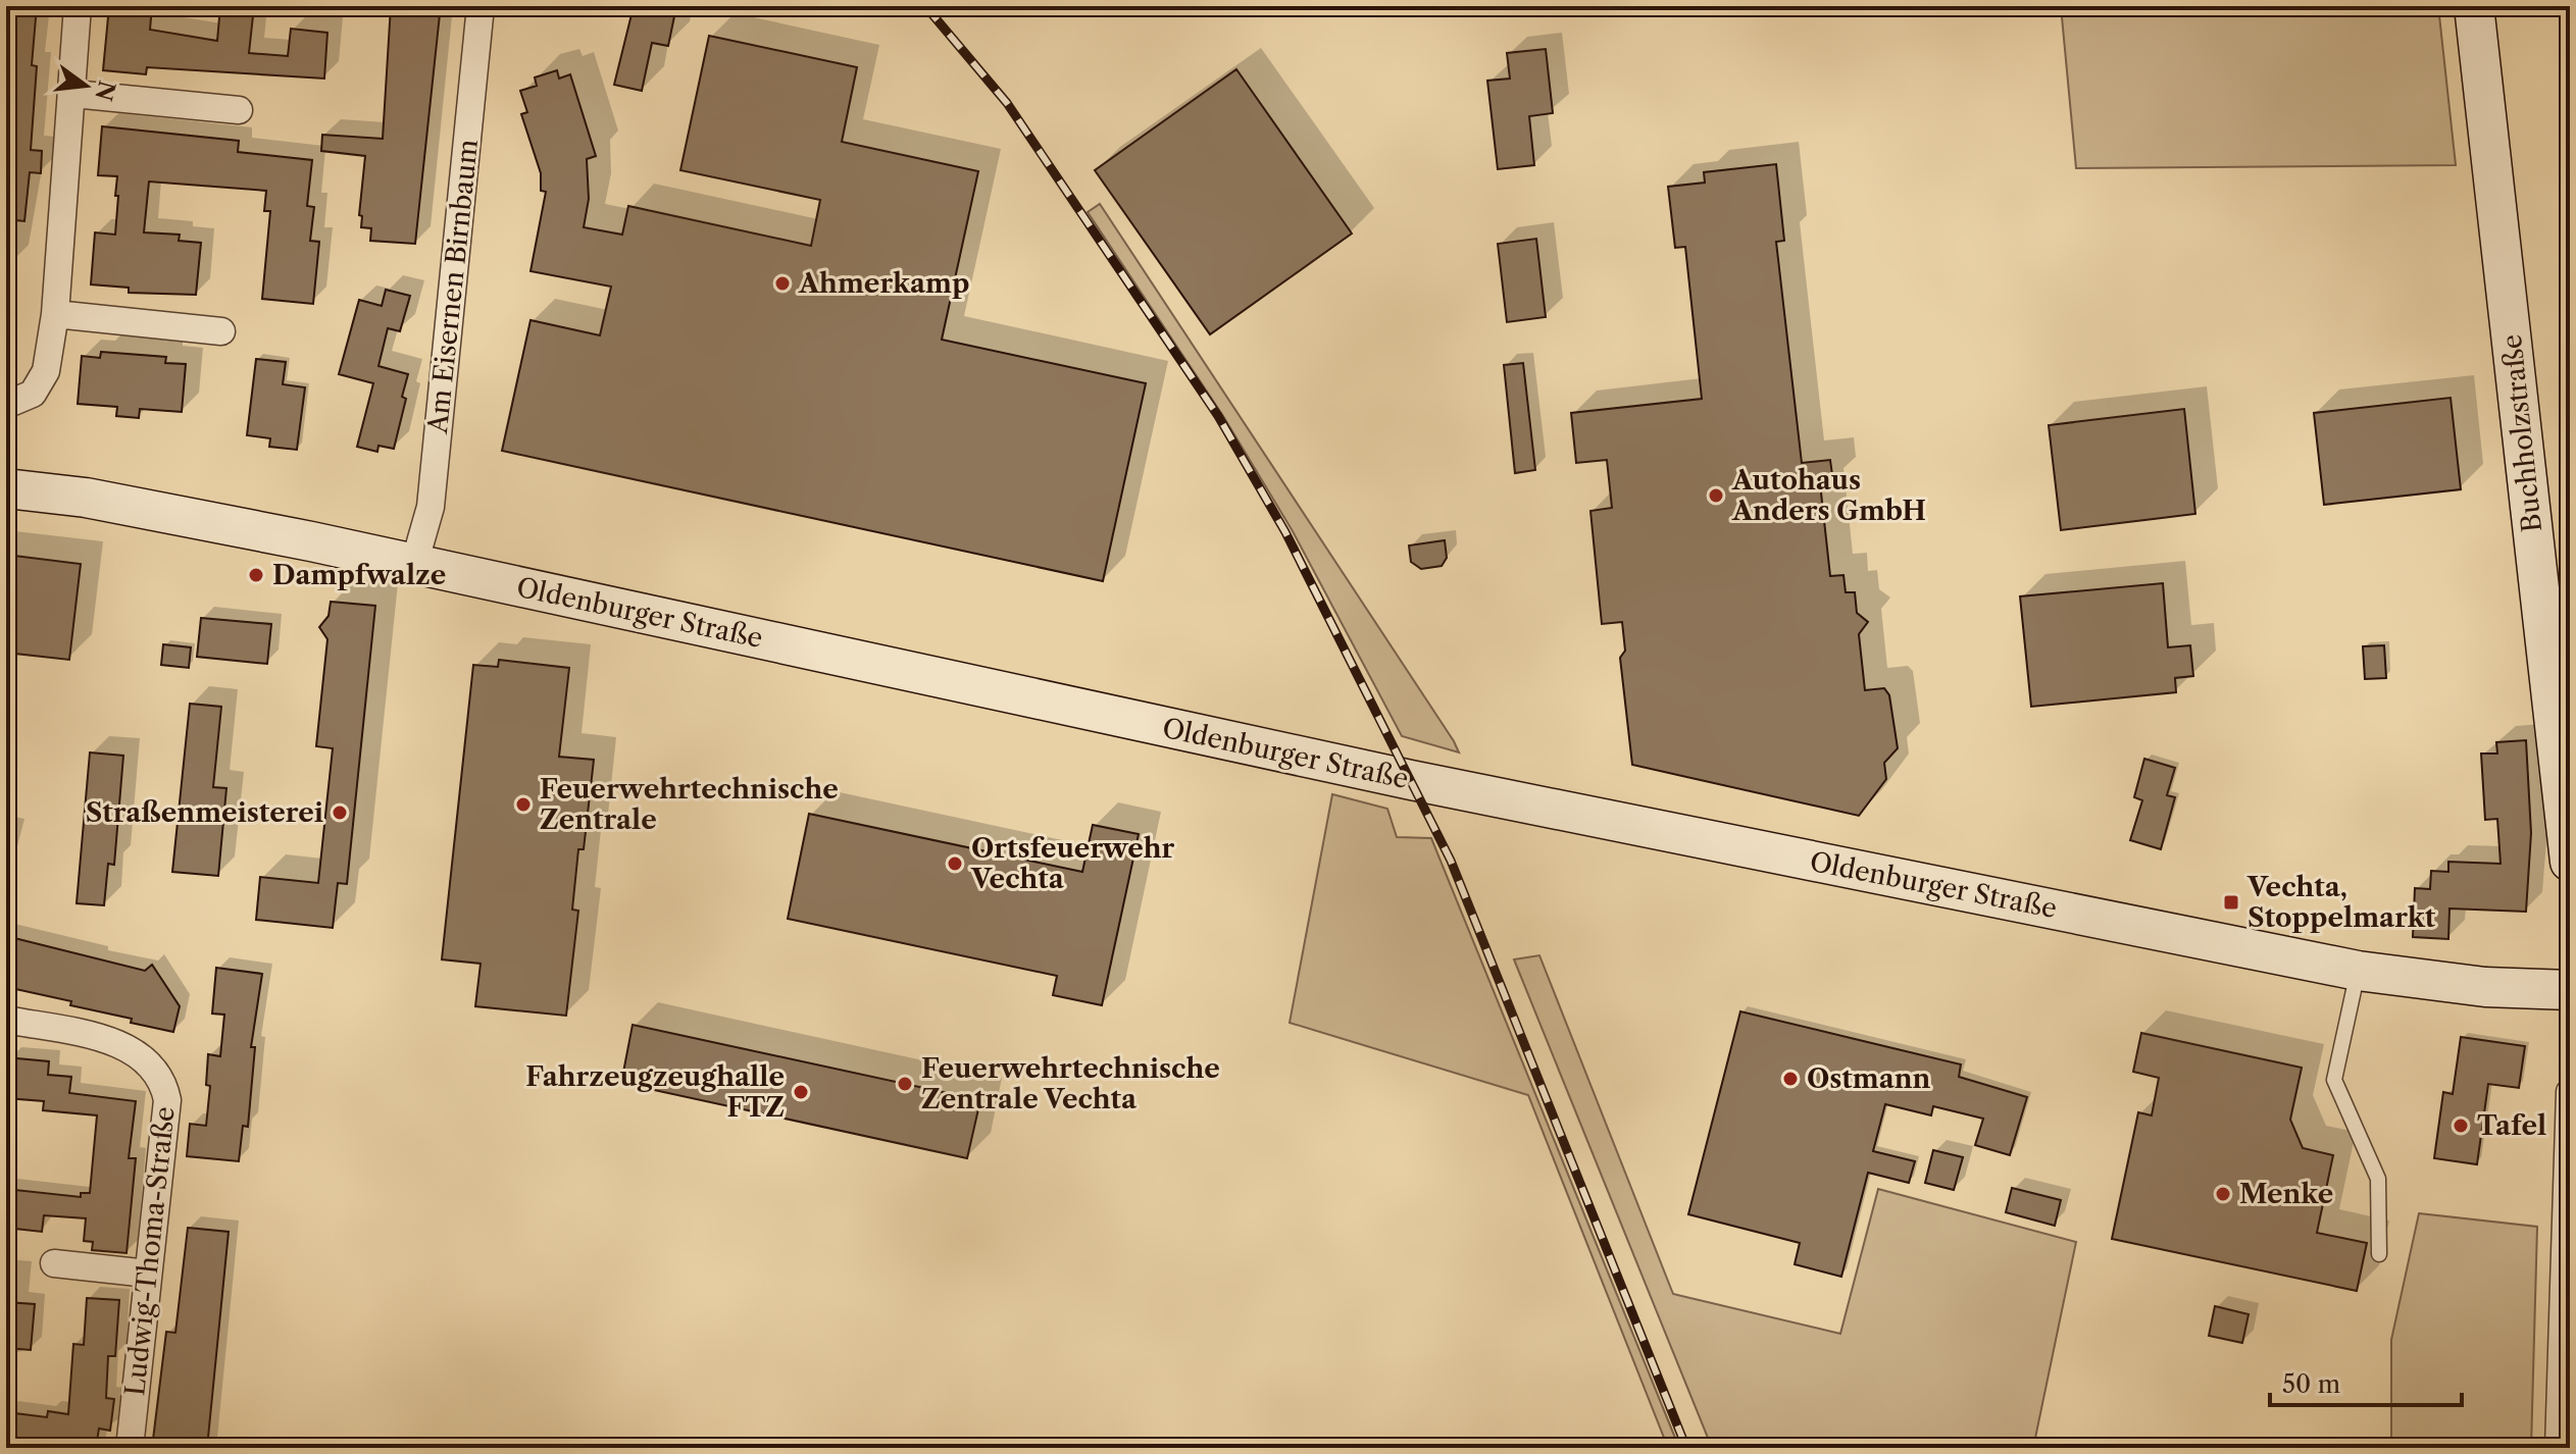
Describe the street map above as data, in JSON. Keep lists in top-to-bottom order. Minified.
{"streets":{"main road":["Buchholzstraße","Oldenburger Straße"],"street":["Am Eisernen Birnbaum","Ludwig-Thoma-Straße"]},"crossings":[["Am Eisernen Birnbaum","Oldenburger Straße"]],"places":{"other":["Ahmerkamp","Autohaus Anders GmbH","Dampfwalze","Feuerwehrtechnische Zentrale","Straßenmeisterei","Ortsfeuerwehr Vechta","Ostmann","Feuerwehrtechnische Zentrale Vechta","Fahrzeugzeughalle FTZ","Tafel","Menke"],"transit":["Vechta, Stoppelmarkt"]},"scale_bar":"50 m","north":"right"}
